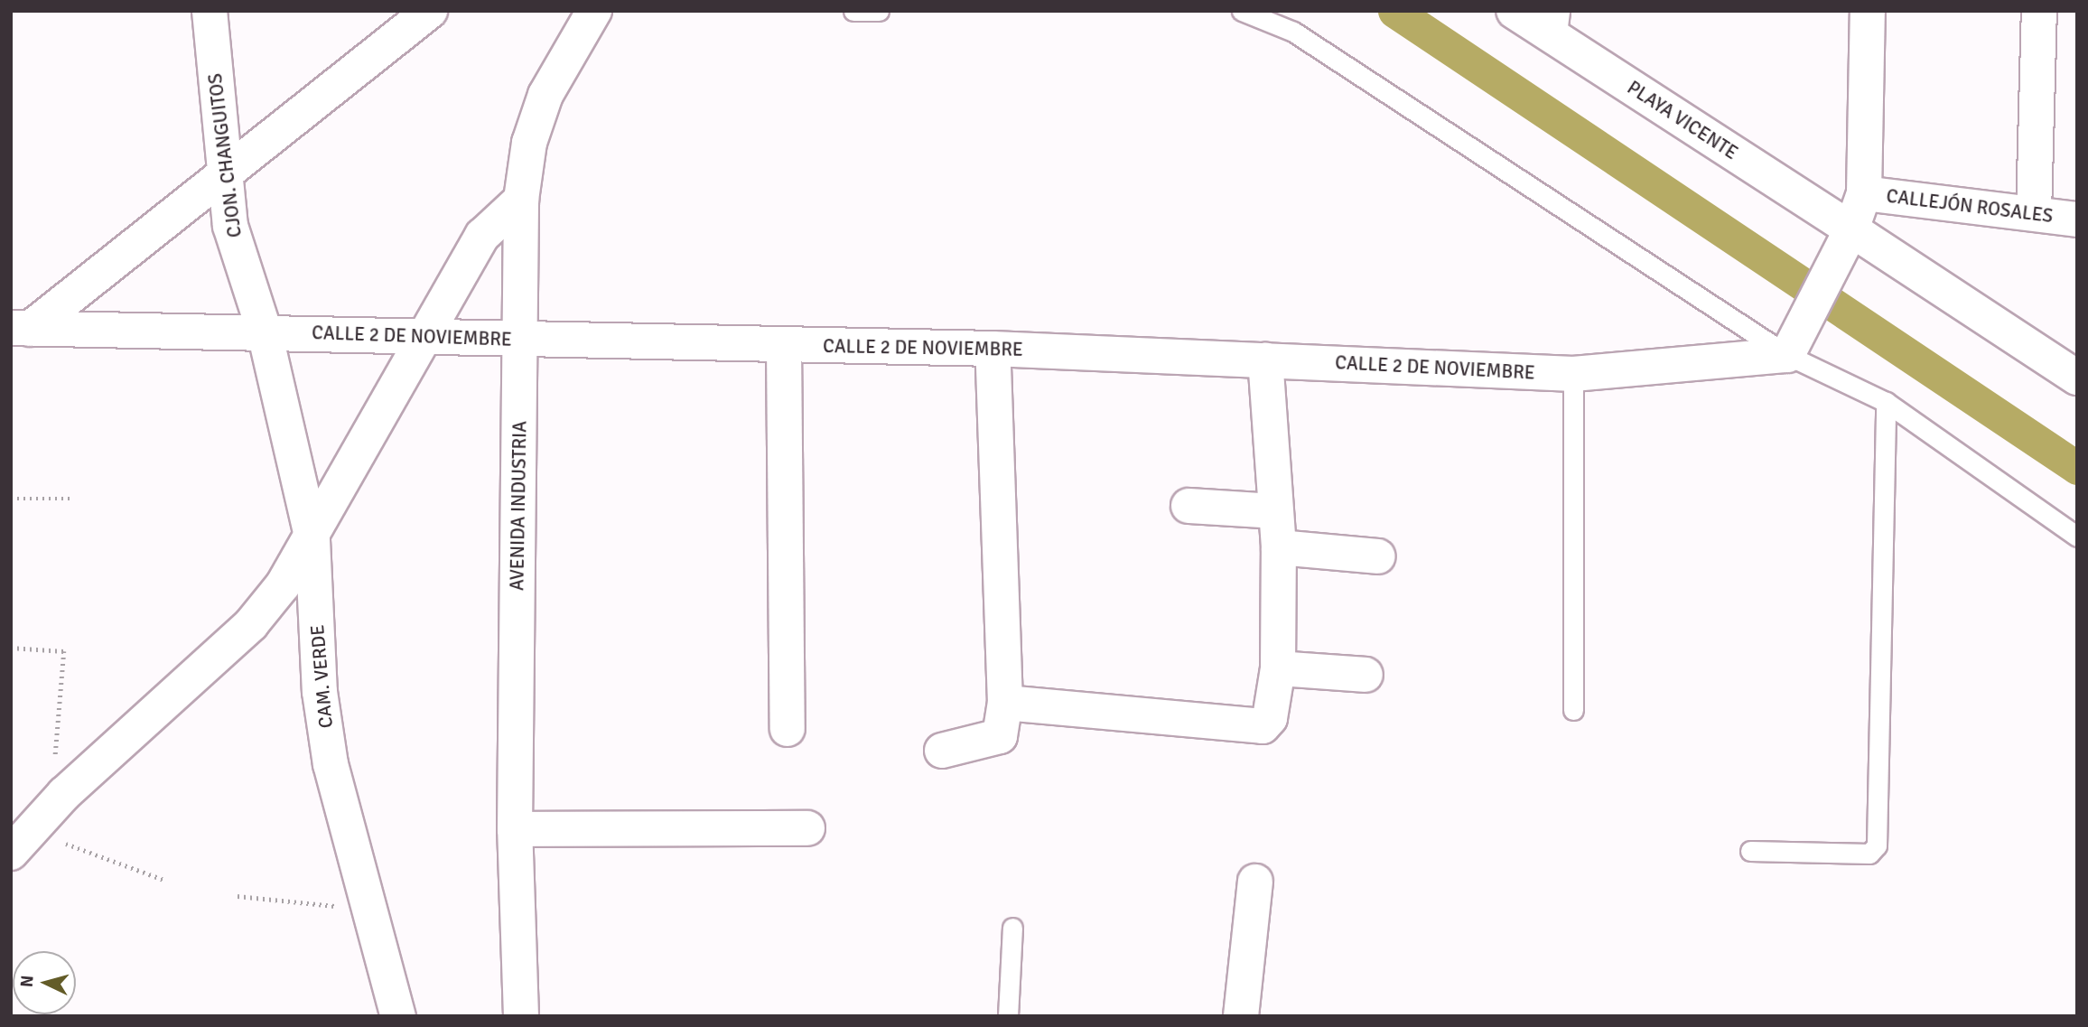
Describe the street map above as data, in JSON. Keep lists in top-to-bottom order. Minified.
{"streets":{"street":["PLAYA VICENTE","CJON. CHANGUITOS","CALLEJÓN ROSALES","CALLE 2 DE NOVIEMBRE","AVENIDA INDUSTRIA","CAM. VERDE"]},"crossings":[["PLAYA VICENTE","CALLEJÓN ROSALES"],["CJON. CHANGUITOS","CALLE 2 DE NOVIEMBRE"],["CJON. CHANGUITOS","CAM. VERDE"],["CALLEJÓN ROSALES","CALLE 2 DE NOVIEMBRE"],["CALLE 2 DE NOVIEMBRE","AVENIDA INDUSTRIA"],["CALLE 2 DE NOVIEMBRE","CAM. VERDE"]],"north":"left"}
